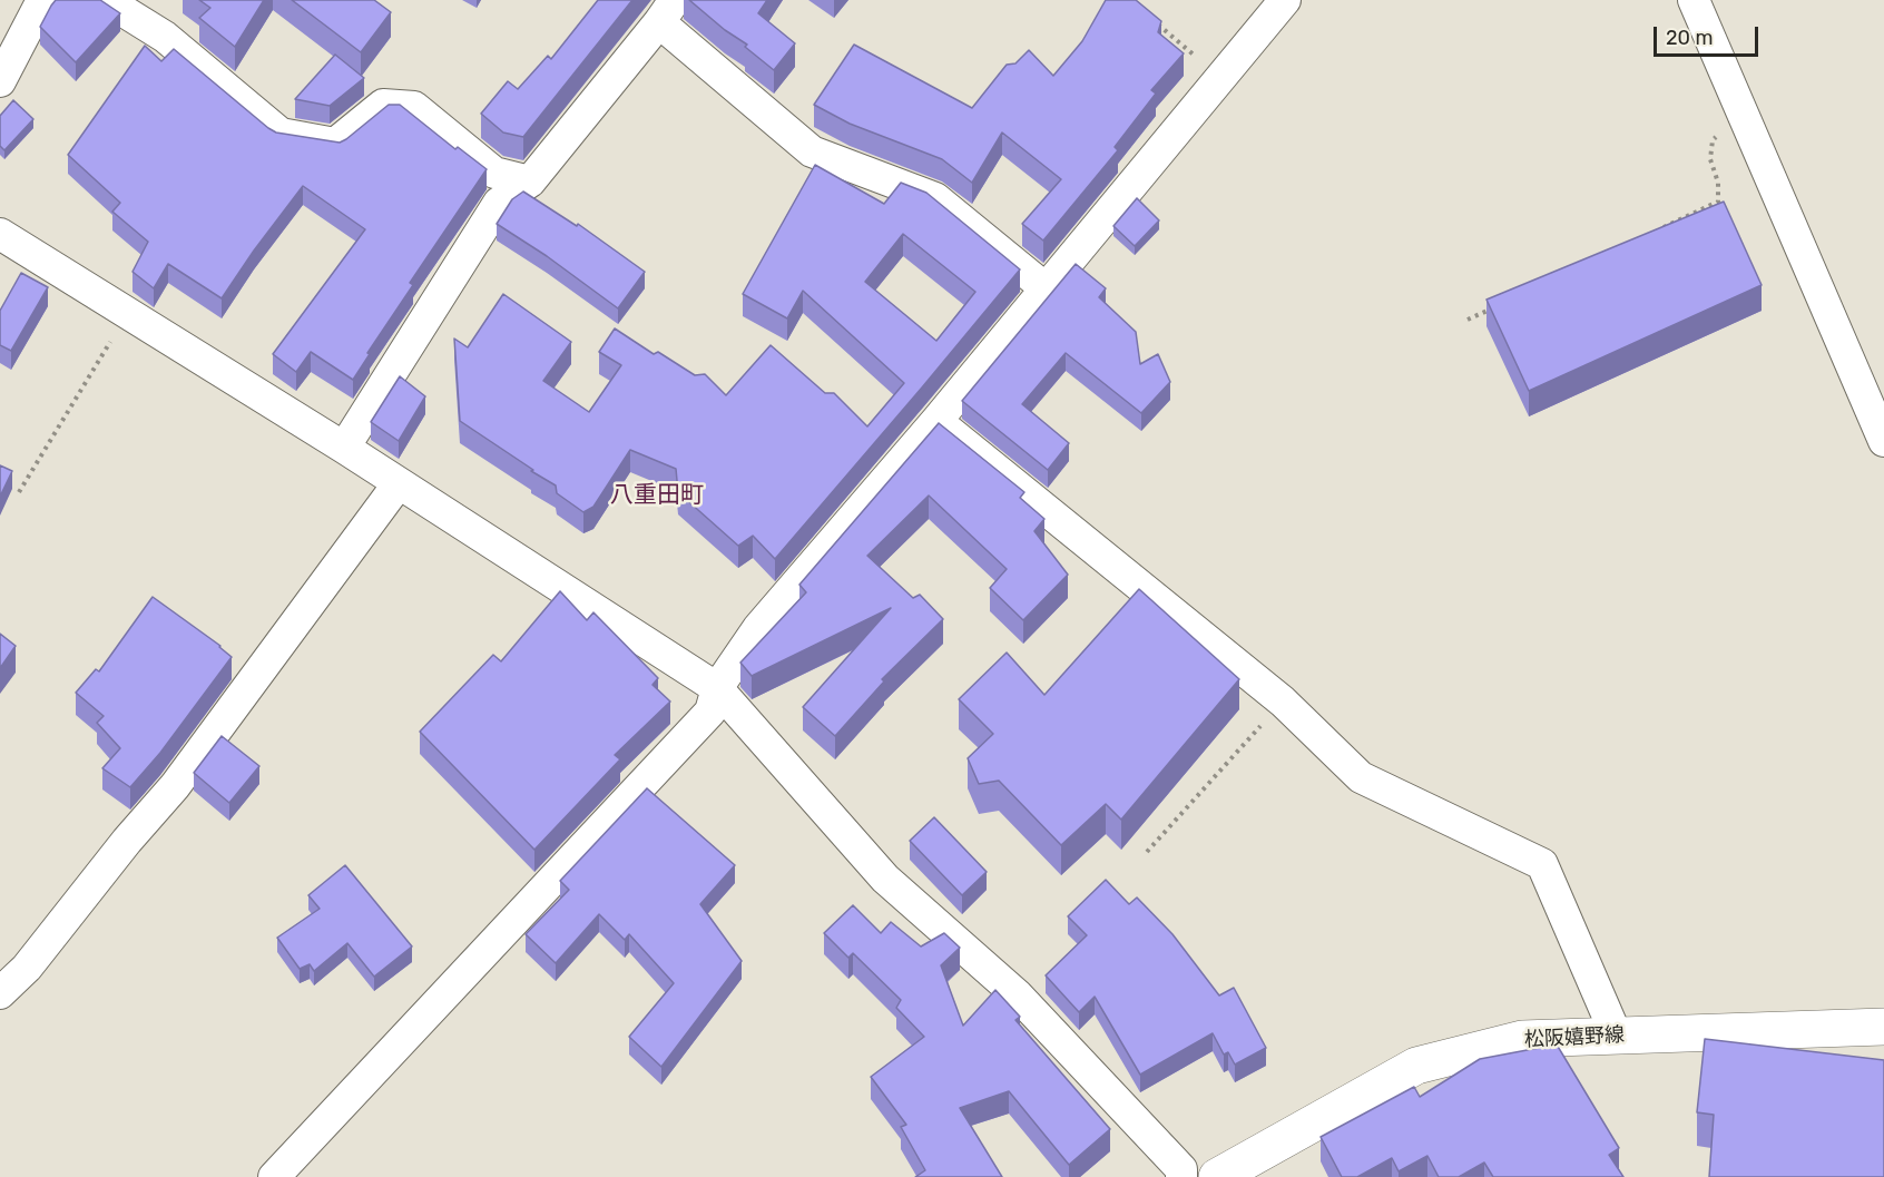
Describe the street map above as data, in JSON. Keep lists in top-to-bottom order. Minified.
{"streets":{"main road":["松阪嬉野線"]},"districts":["八重田町"],"scale_bar":"20 m"}
